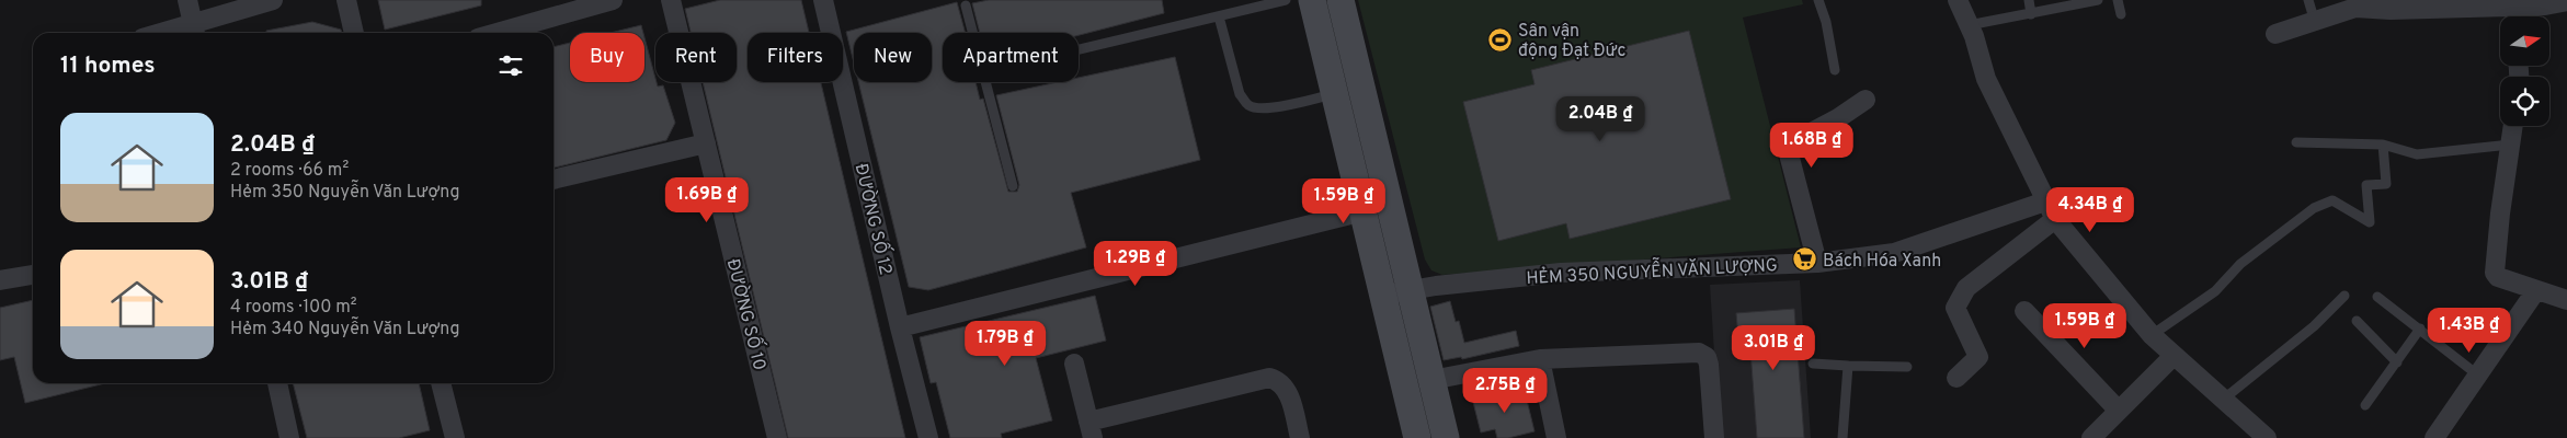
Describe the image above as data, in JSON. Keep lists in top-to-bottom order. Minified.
{"streets":{"street":["ĐƯỜNG SỐ 12","HẺM 350 NGUYỄN VĂN LƯỢNG","ĐƯỜNG SỐ 10"]},"places":{"sports":["Sân vận động Đạt Đức"],"supermarket":["Bách Hóa Xanh"]},"north":"right","page":{"chip":["Buy","Rent","Filters","New","Apartment"],"heading":"11 homes","price":["2.04B ₫","1.68B ₫","1.69B ₫","1.59B ₫","4.34B ₫","1.29B ₫","1.59B ₫","1.43B ₫","1.79B ₫","3.01B ₫","2.75B ₫"],"list":[{"name":"2.04B ₫","note":"2 rooms · 66 m² · Hẻm 350 Nguyễn Văn Lượng"},{"name":"3.01B ₫","note":"4 rooms · 100 m² · Hẻm 340 Nguyễn Văn Lượng"}]}}
